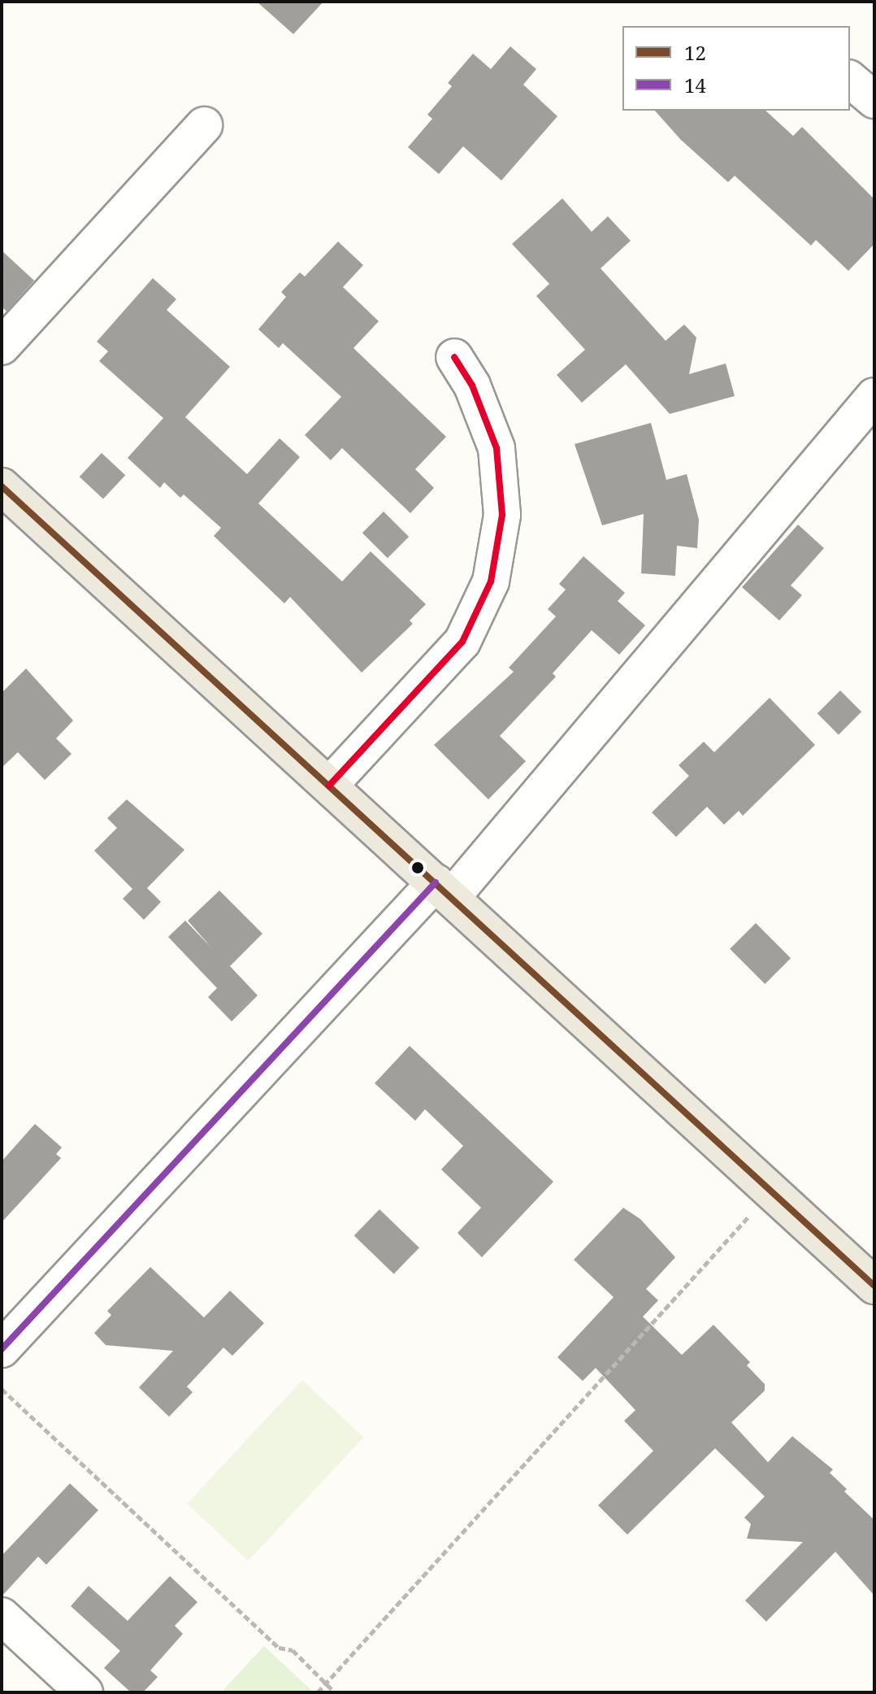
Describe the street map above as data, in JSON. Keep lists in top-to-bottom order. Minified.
{"lines":["transit line 12","transit line 14"],"legend":["12","14"]}
